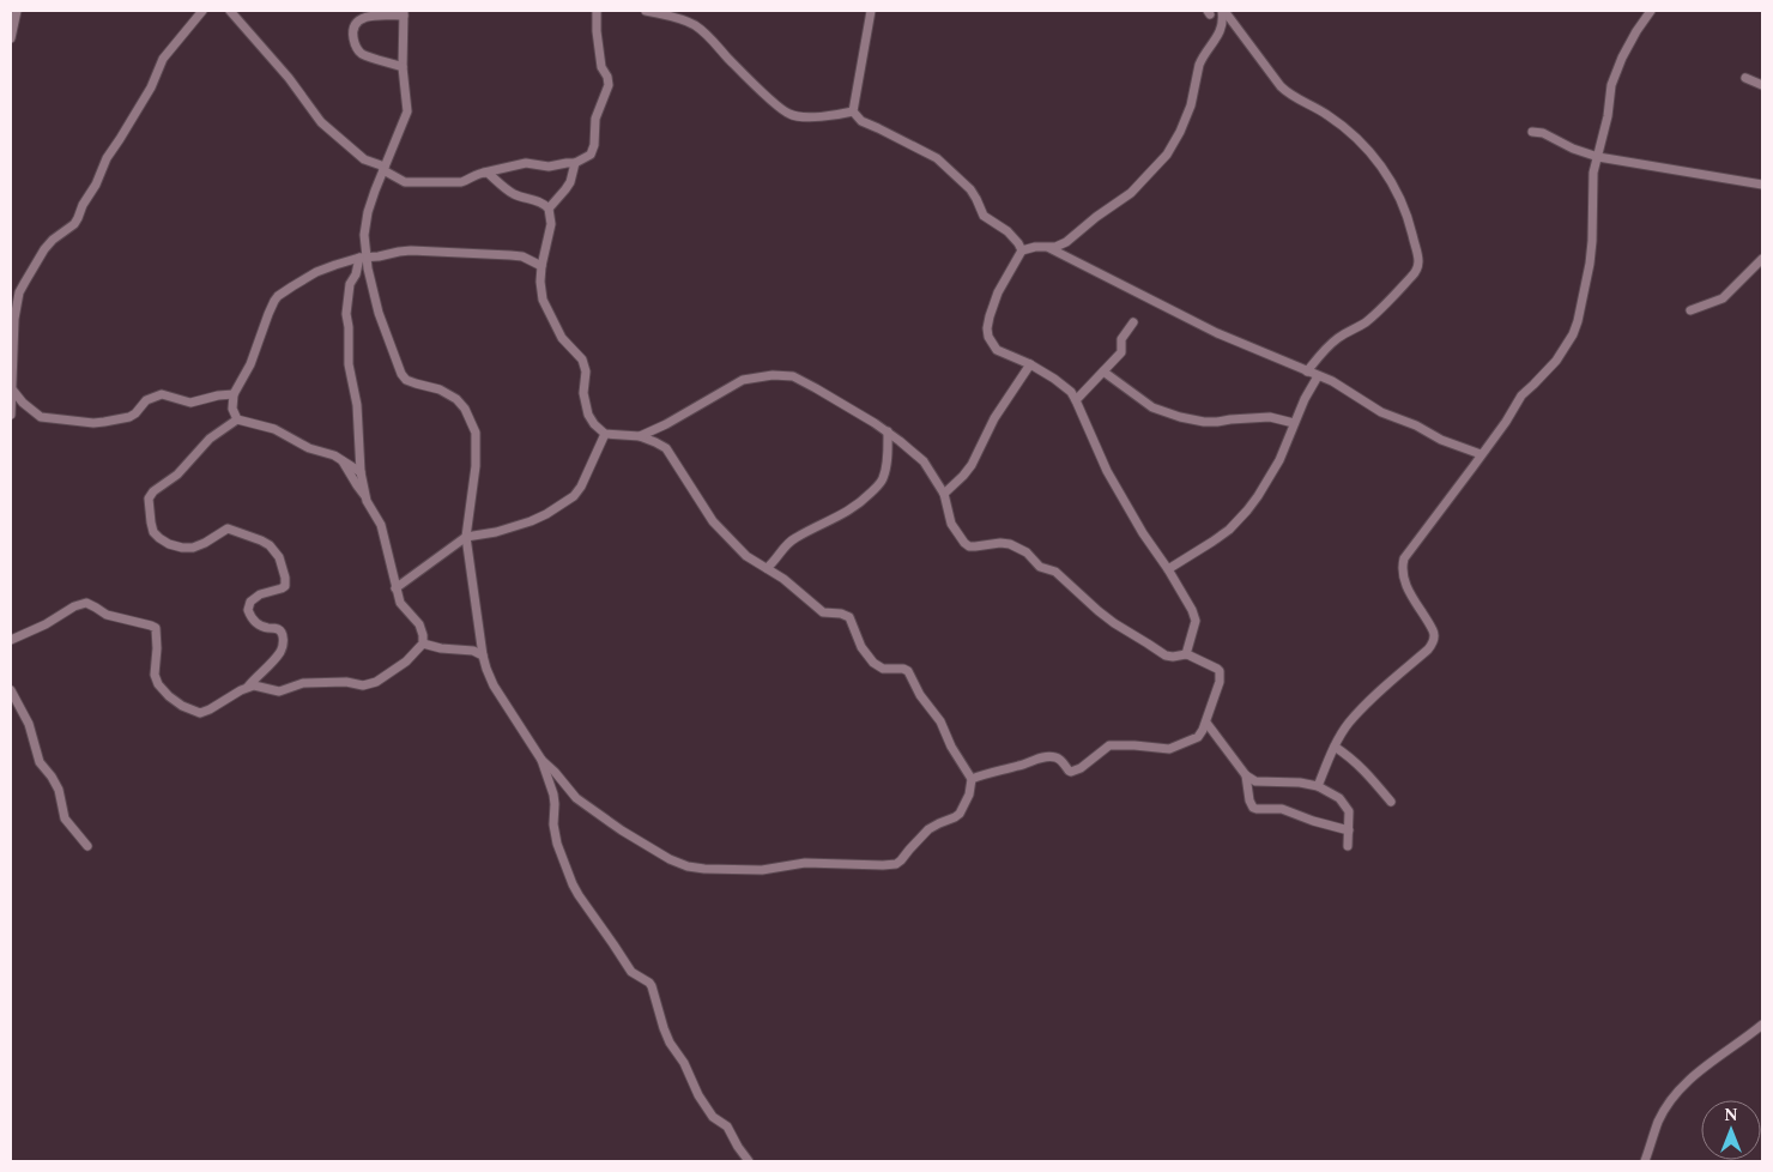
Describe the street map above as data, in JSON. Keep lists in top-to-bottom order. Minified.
{"north":"top"}
